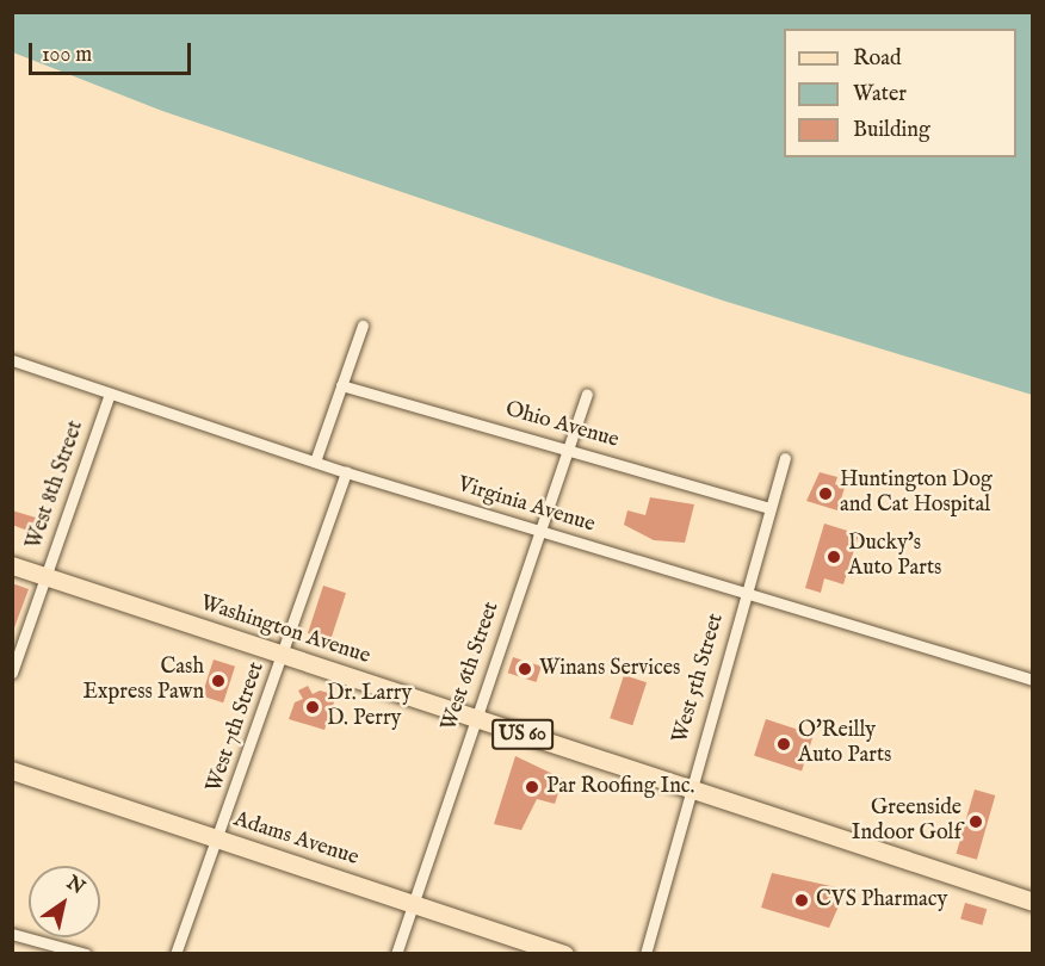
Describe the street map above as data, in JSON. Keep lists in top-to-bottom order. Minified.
{"streets":{"main road":["Washington Avenue","US 60","Adams Avenue"],"street":["Ohio Avenue","West 8th Street","Virginia Avenue","West 6th Street","West 5th Street","West 7th Street"]},"crossings":[["Ohio Avenue","West 6th Street"],["Ohio Avenue","West 5th Street"],["West 8th Street","Virginia Avenue"],["West 8th Street","Washington Avenue"],["Virginia Avenue","West 6th Street"],["Virginia Avenue","West 5th Street"],["Virginia Avenue","West 7th Street"],["Washington Avenue","West 6th Street"],["Washington Avenue","West 5th Street"],["Washington Avenue","West 7th Street"],["West 6th Street","Adams Avenue"],["West 7th Street","Adams Avenue"]],"places":["Huntington Dog and Cat Hospital","Ducky's Auto Parts","Winans Services","Cash Express Pawn","Dr. Larry D. Perry","O'Reilly Auto Parts","Par Roofing Inc.","Greenside Indoor Golf","CVS Pharmacy"],"legend":["Road","Water","Building"],"scale_bar":"100 m","north":"top right"}
